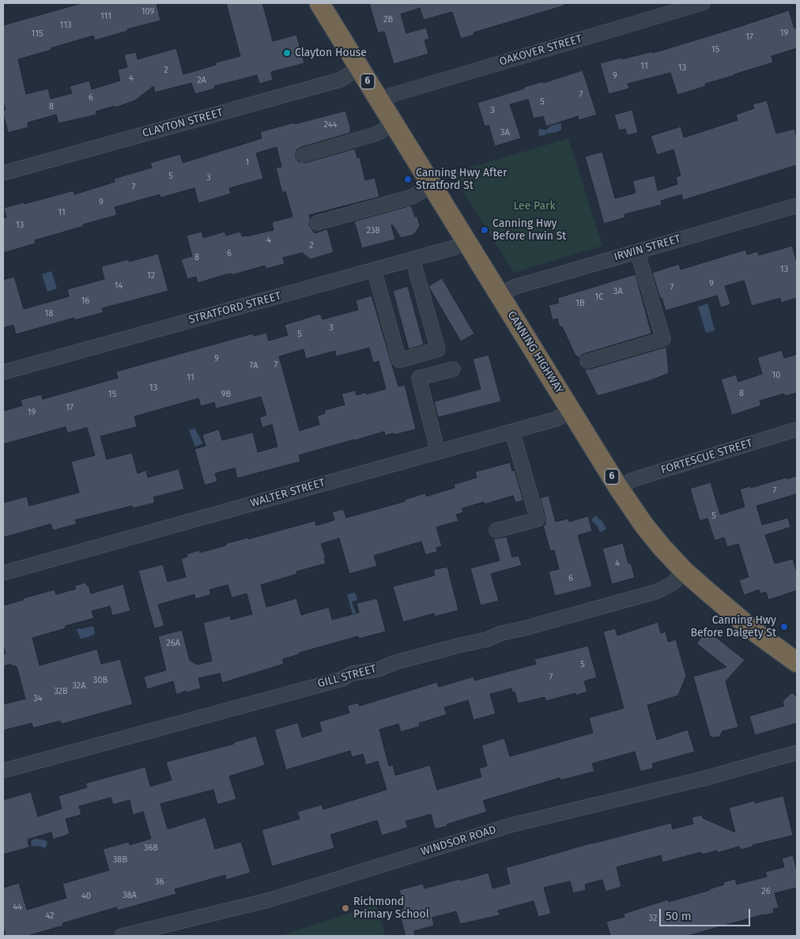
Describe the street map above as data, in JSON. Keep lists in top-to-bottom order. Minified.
{"streets":{"highway":["6","CANNING HIGHWAY"],"street":["OAKOVER STREET","CLAYTON STREET","IRWIN STREET","STRATFORD STREET","FORTESCUE STREET","WALTER STREET","GILL STREET","WINDSOR ROAD"]},"crossings":[["OAKOVER STREET","CANNING HIGHWAY"],["CLAYTON STREET","CANNING HIGHWAY"],["IRWIN STREET","CANNING HIGHWAY"],["STRATFORD STREET","CANNING HIGHWAY"],["CANNING HIGHWAY","FORTESCUE STREET"],["CANNING HIGHWAY","WALTER STREET"],["CANNING HIGHWAY","GILL STREET"]],"parks":["Lee Park"],"places":["Clayton House","Canning Hwy After Stratford St","Canning Hwy Before Irwin St","Canning Hwy Before Dalgety St","Richmond Primary School"],"house_numbers":["109","111","2B","113","19","115","17","15","11","13","2","9","4","2A","7","6","5","8","3","244","3A","1","5","3","7","9","11","13","238","4","2","6","8","13","12","9","14","7","3A","1C","16","1B","18","3","5","9","7","7A","10","11","13","8","15","9B","17","19","7","5","4","6","26A","5","7","30B","32A","32B","34","36B","38B","36","26","38A","40","44","42","32"],"scale_bar":"50 m"}
